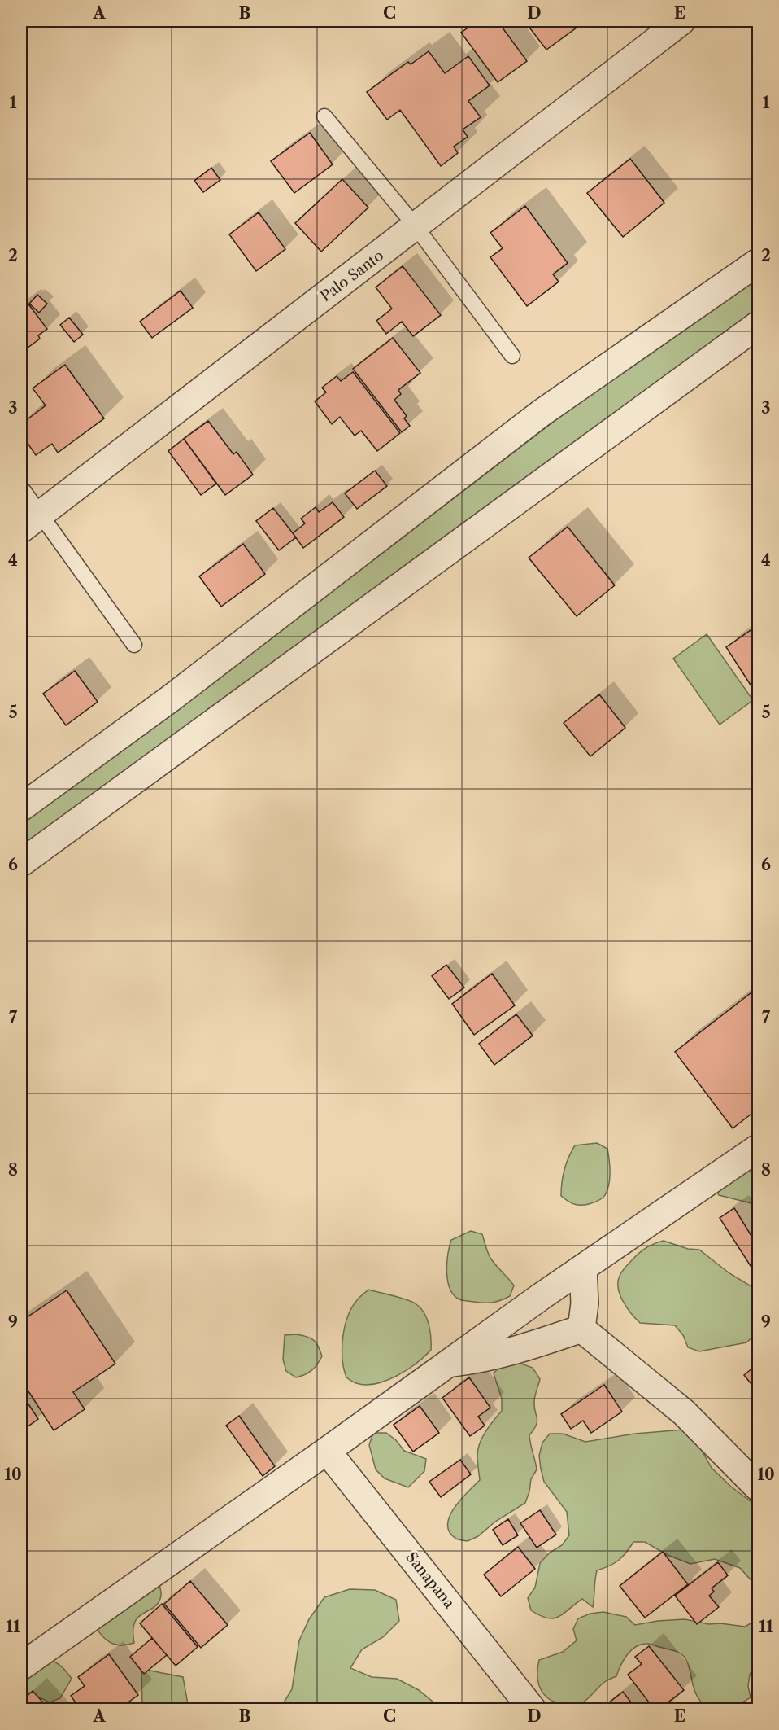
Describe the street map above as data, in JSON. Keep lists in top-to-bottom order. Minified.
{"streets":{"street":["Palo Santo","Sanapana"]},"grid":{"columns":["A","B","C","D","E"],"rows":["1","2","3","4","5","6","7","8","9","10","11"]}}
